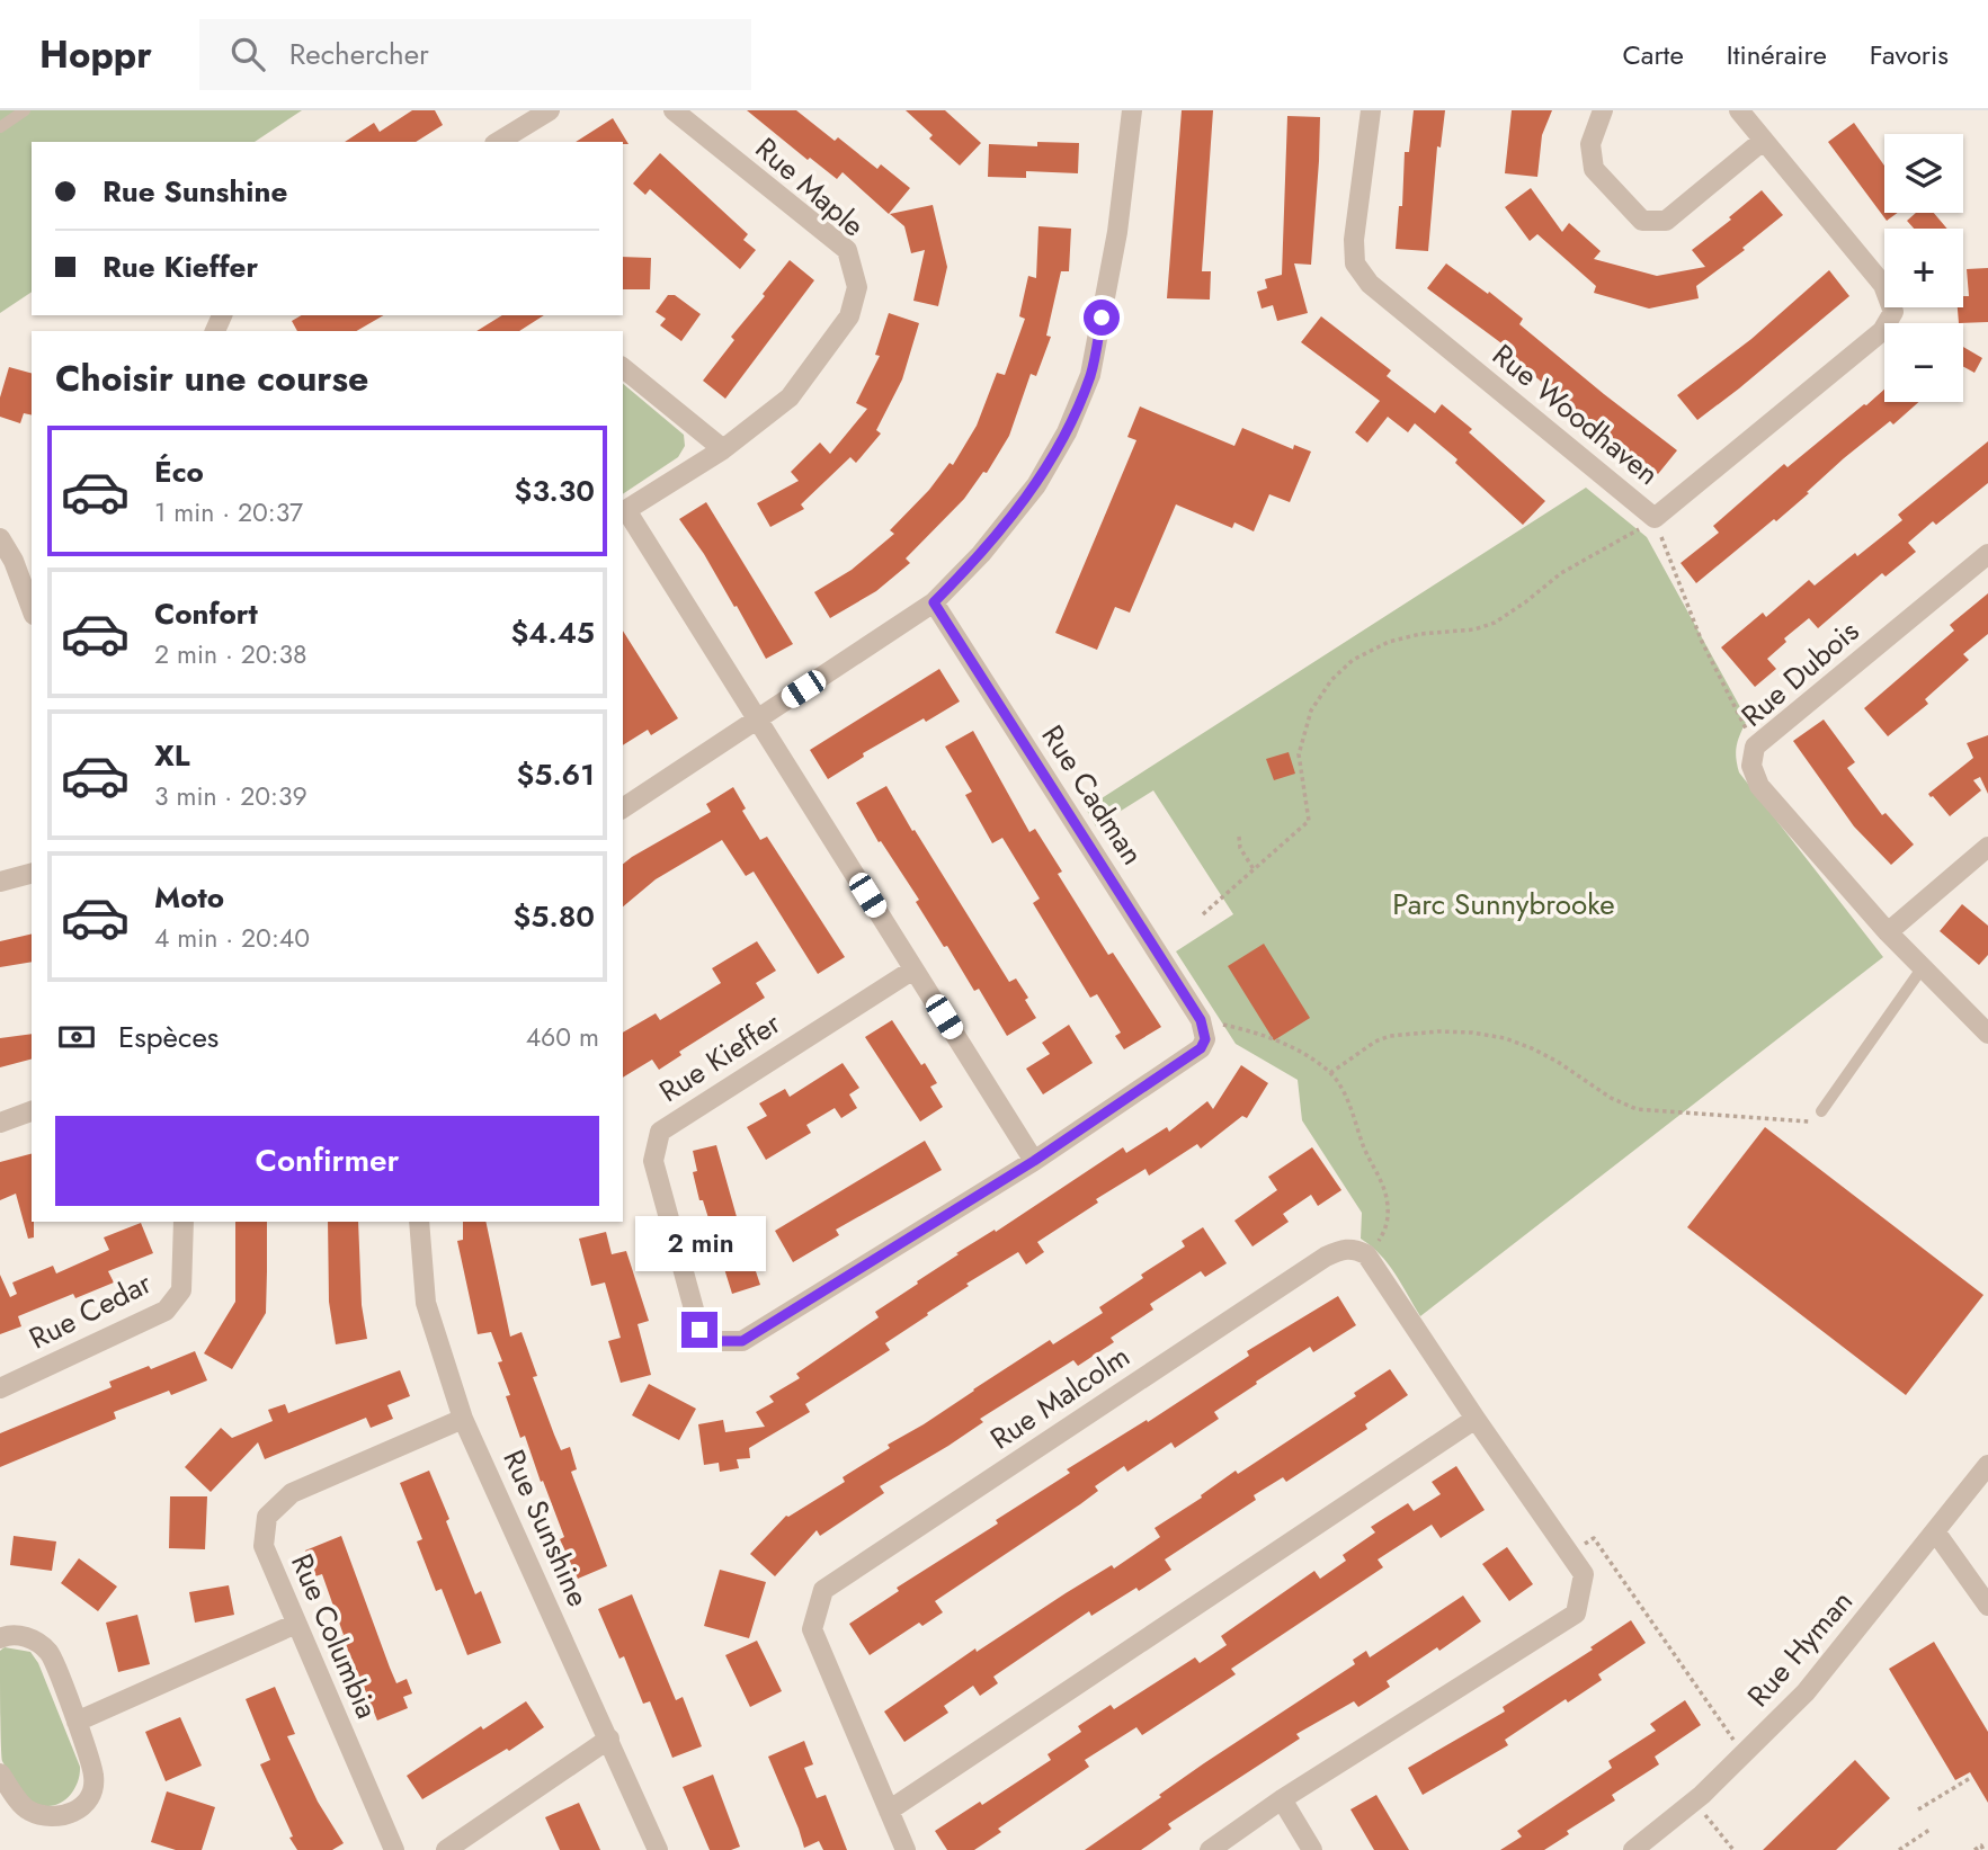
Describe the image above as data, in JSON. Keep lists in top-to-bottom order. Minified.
{"streets":{"street":["Rue Maple","Rue Woodhaven","Rue Dubois","Rue Cadman","Rue Kieffer","Rue Cedar","Rue Malcolm","Rue Sunshine","Rue Columbia","Rue Hyman"]},"crossings":[["Rue Cadman","Rue Kieffer"],["Rue Sunshine","Rue Columbia"]],"parks":["Parc Sunnybrooke"],"page":{"header":"Hoppr","search":"Rechercher","nav":["Carte","Itinéraire","Favoris"],"map_buttons":["+","−"],"banner":["Rue Sunshine","Rue Kieffer"],"heading":"Choisir une course","list":[{"name":"Éco","note":"1 min · 20:37","value":"$3.30"},{"name":"Confort","note":"2 min · 20:38","value":"$4.45"},{"name":"XL","note":"3 min · 20:39","value":"$5.61"},{"name":"Moto","note":"4 min · 20:40","value":"$5.80"}],"pay":["Espèces","460 m"],"buttons":"Confirmer","bubble":"2 min"}}
